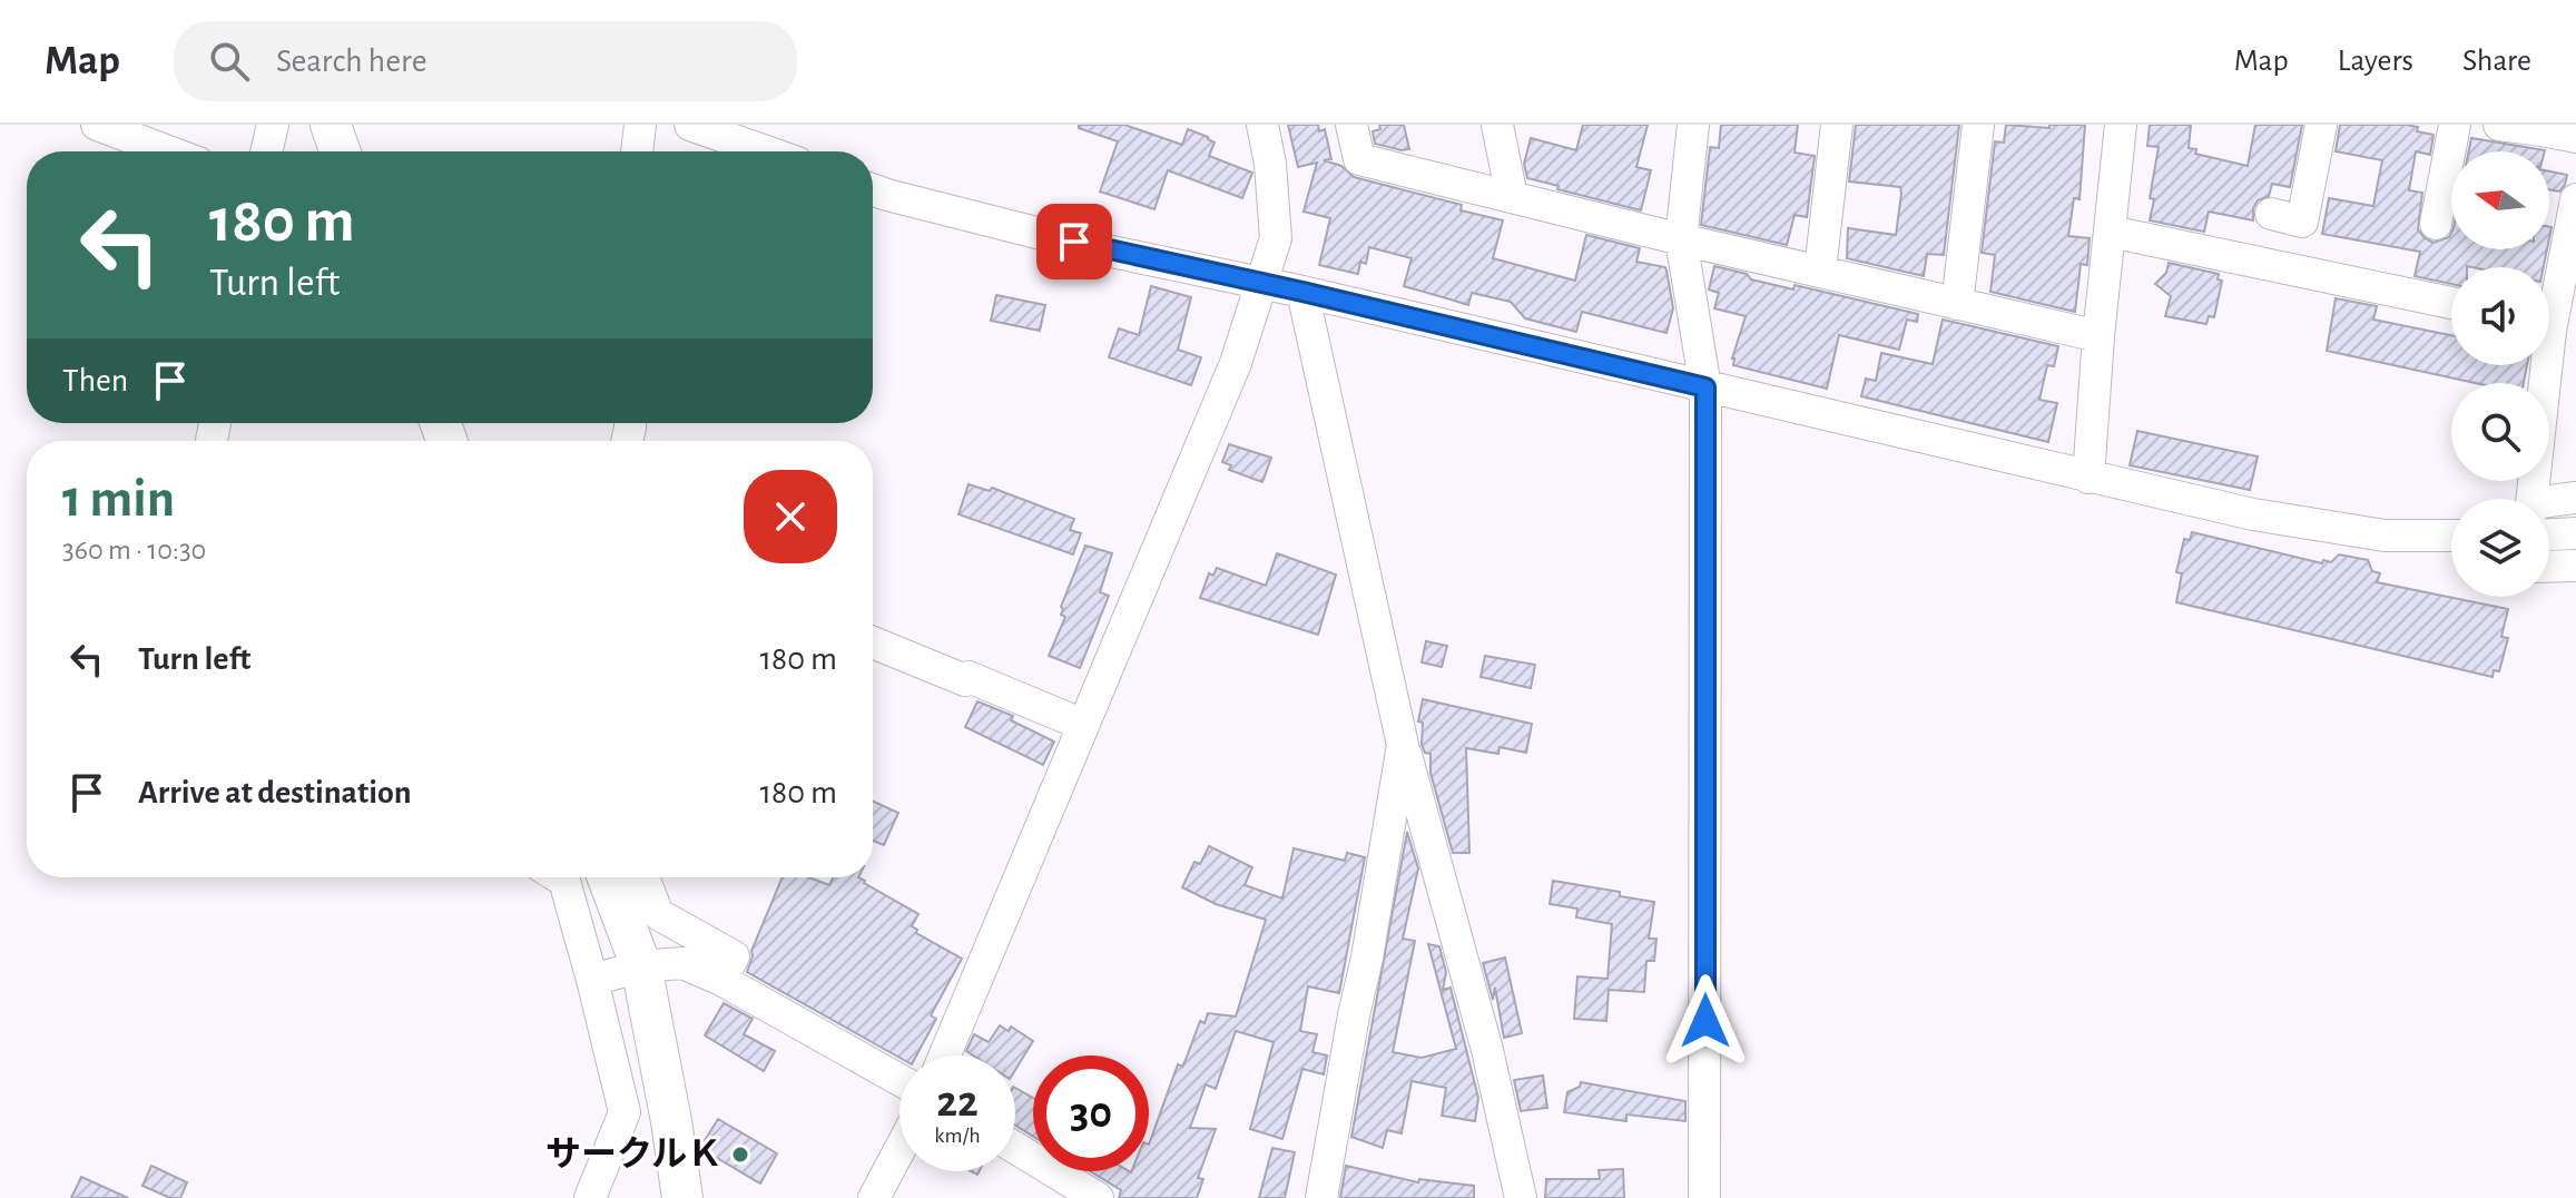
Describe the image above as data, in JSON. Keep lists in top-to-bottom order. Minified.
{"places":["サークルＫ"],"north":"left","page":{"header":"Map","search":"Search here","nav":["Map","Layers","Share"],"turn":["180 m","Turn left"],"then":"Then","heading":["1 min","360 m · 10:30"],"list":[{"name":"Turn left","value":"180 m"},{"name":"Arrive at destination","value":"180 m"}],"speed":"22 km/h","limit":"30"}}
